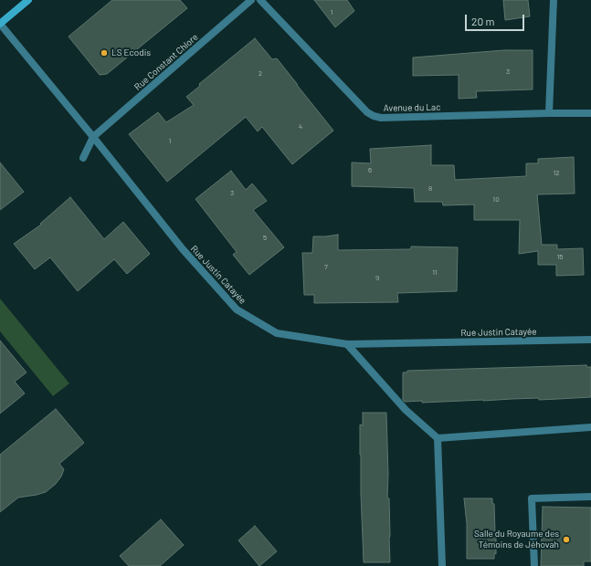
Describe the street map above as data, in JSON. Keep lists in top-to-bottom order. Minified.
{"streets":{"street":["Rue Constant Chlore","Avenue du Lac","Rue Justin Catayée"]},"crossings":[["Rue Constant Chlore","Rue Justin Catayée"]],"places":["LS Ecodis","Salle du Royaume des Témoins de Jéhovah"],"house_numbers":["1","3","2","4","1","6","12","8","3","10","5","15","7","11","9"],"scale_bar":"20 m"}
